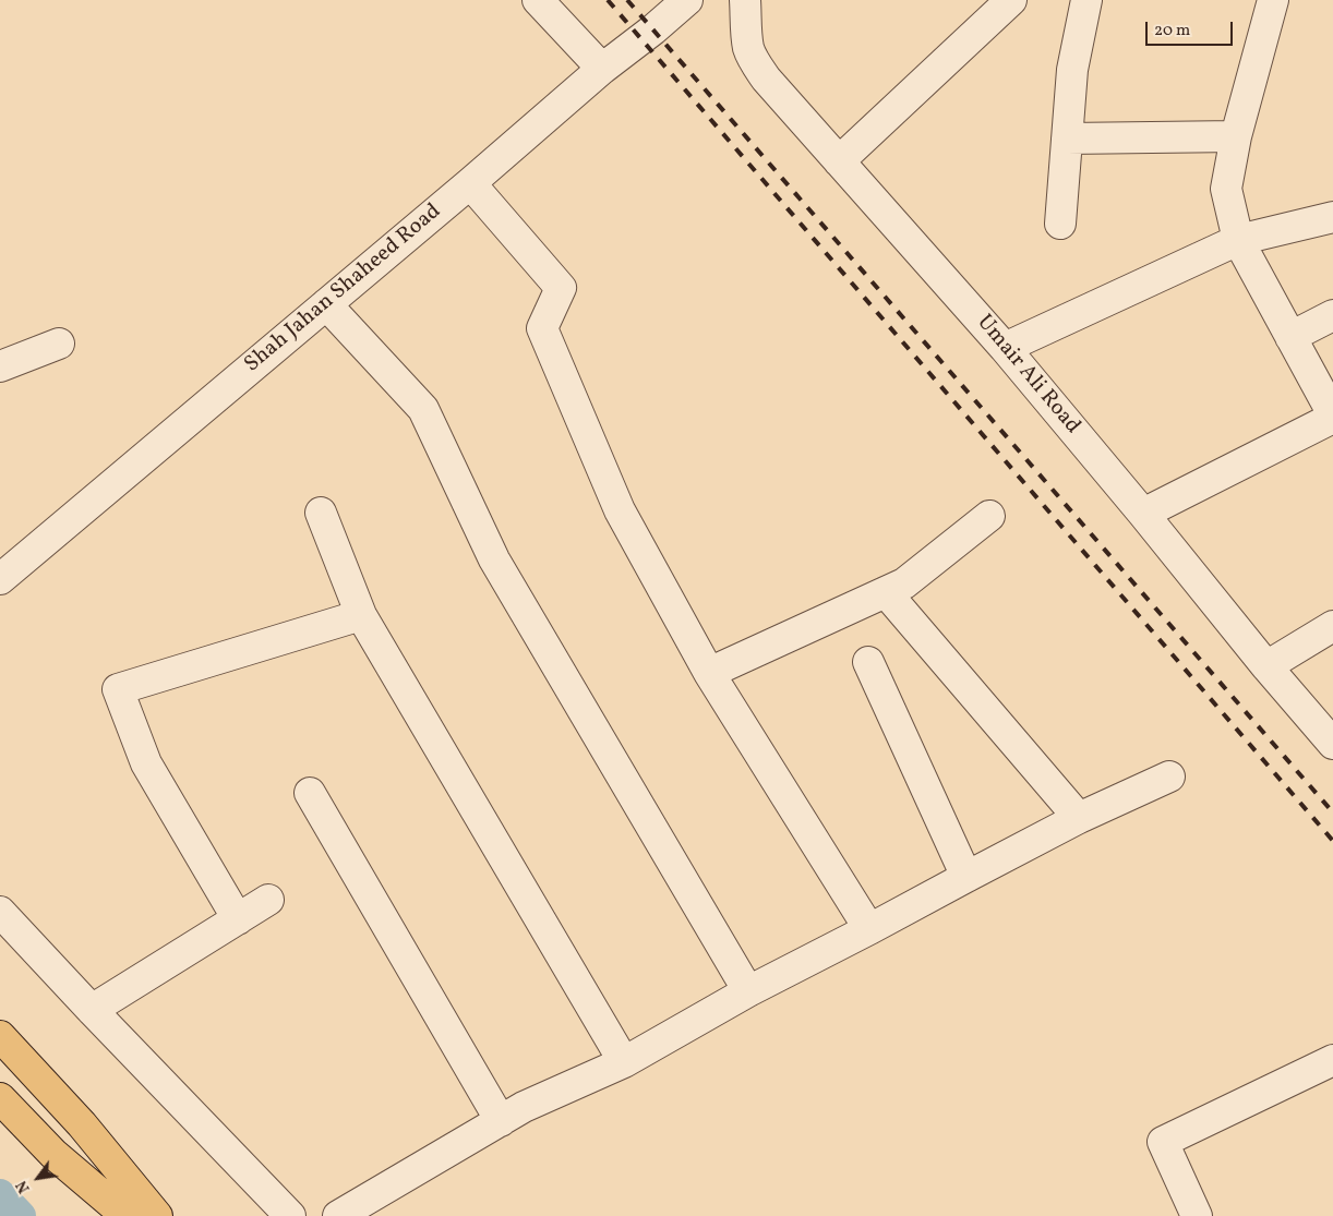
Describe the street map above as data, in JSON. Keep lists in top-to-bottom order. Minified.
{"streets":{"street":["Shah Jahan Shaheed Road","Umair Ali Road"]},"scale_bar":"20 m","north":"bottom left"}
